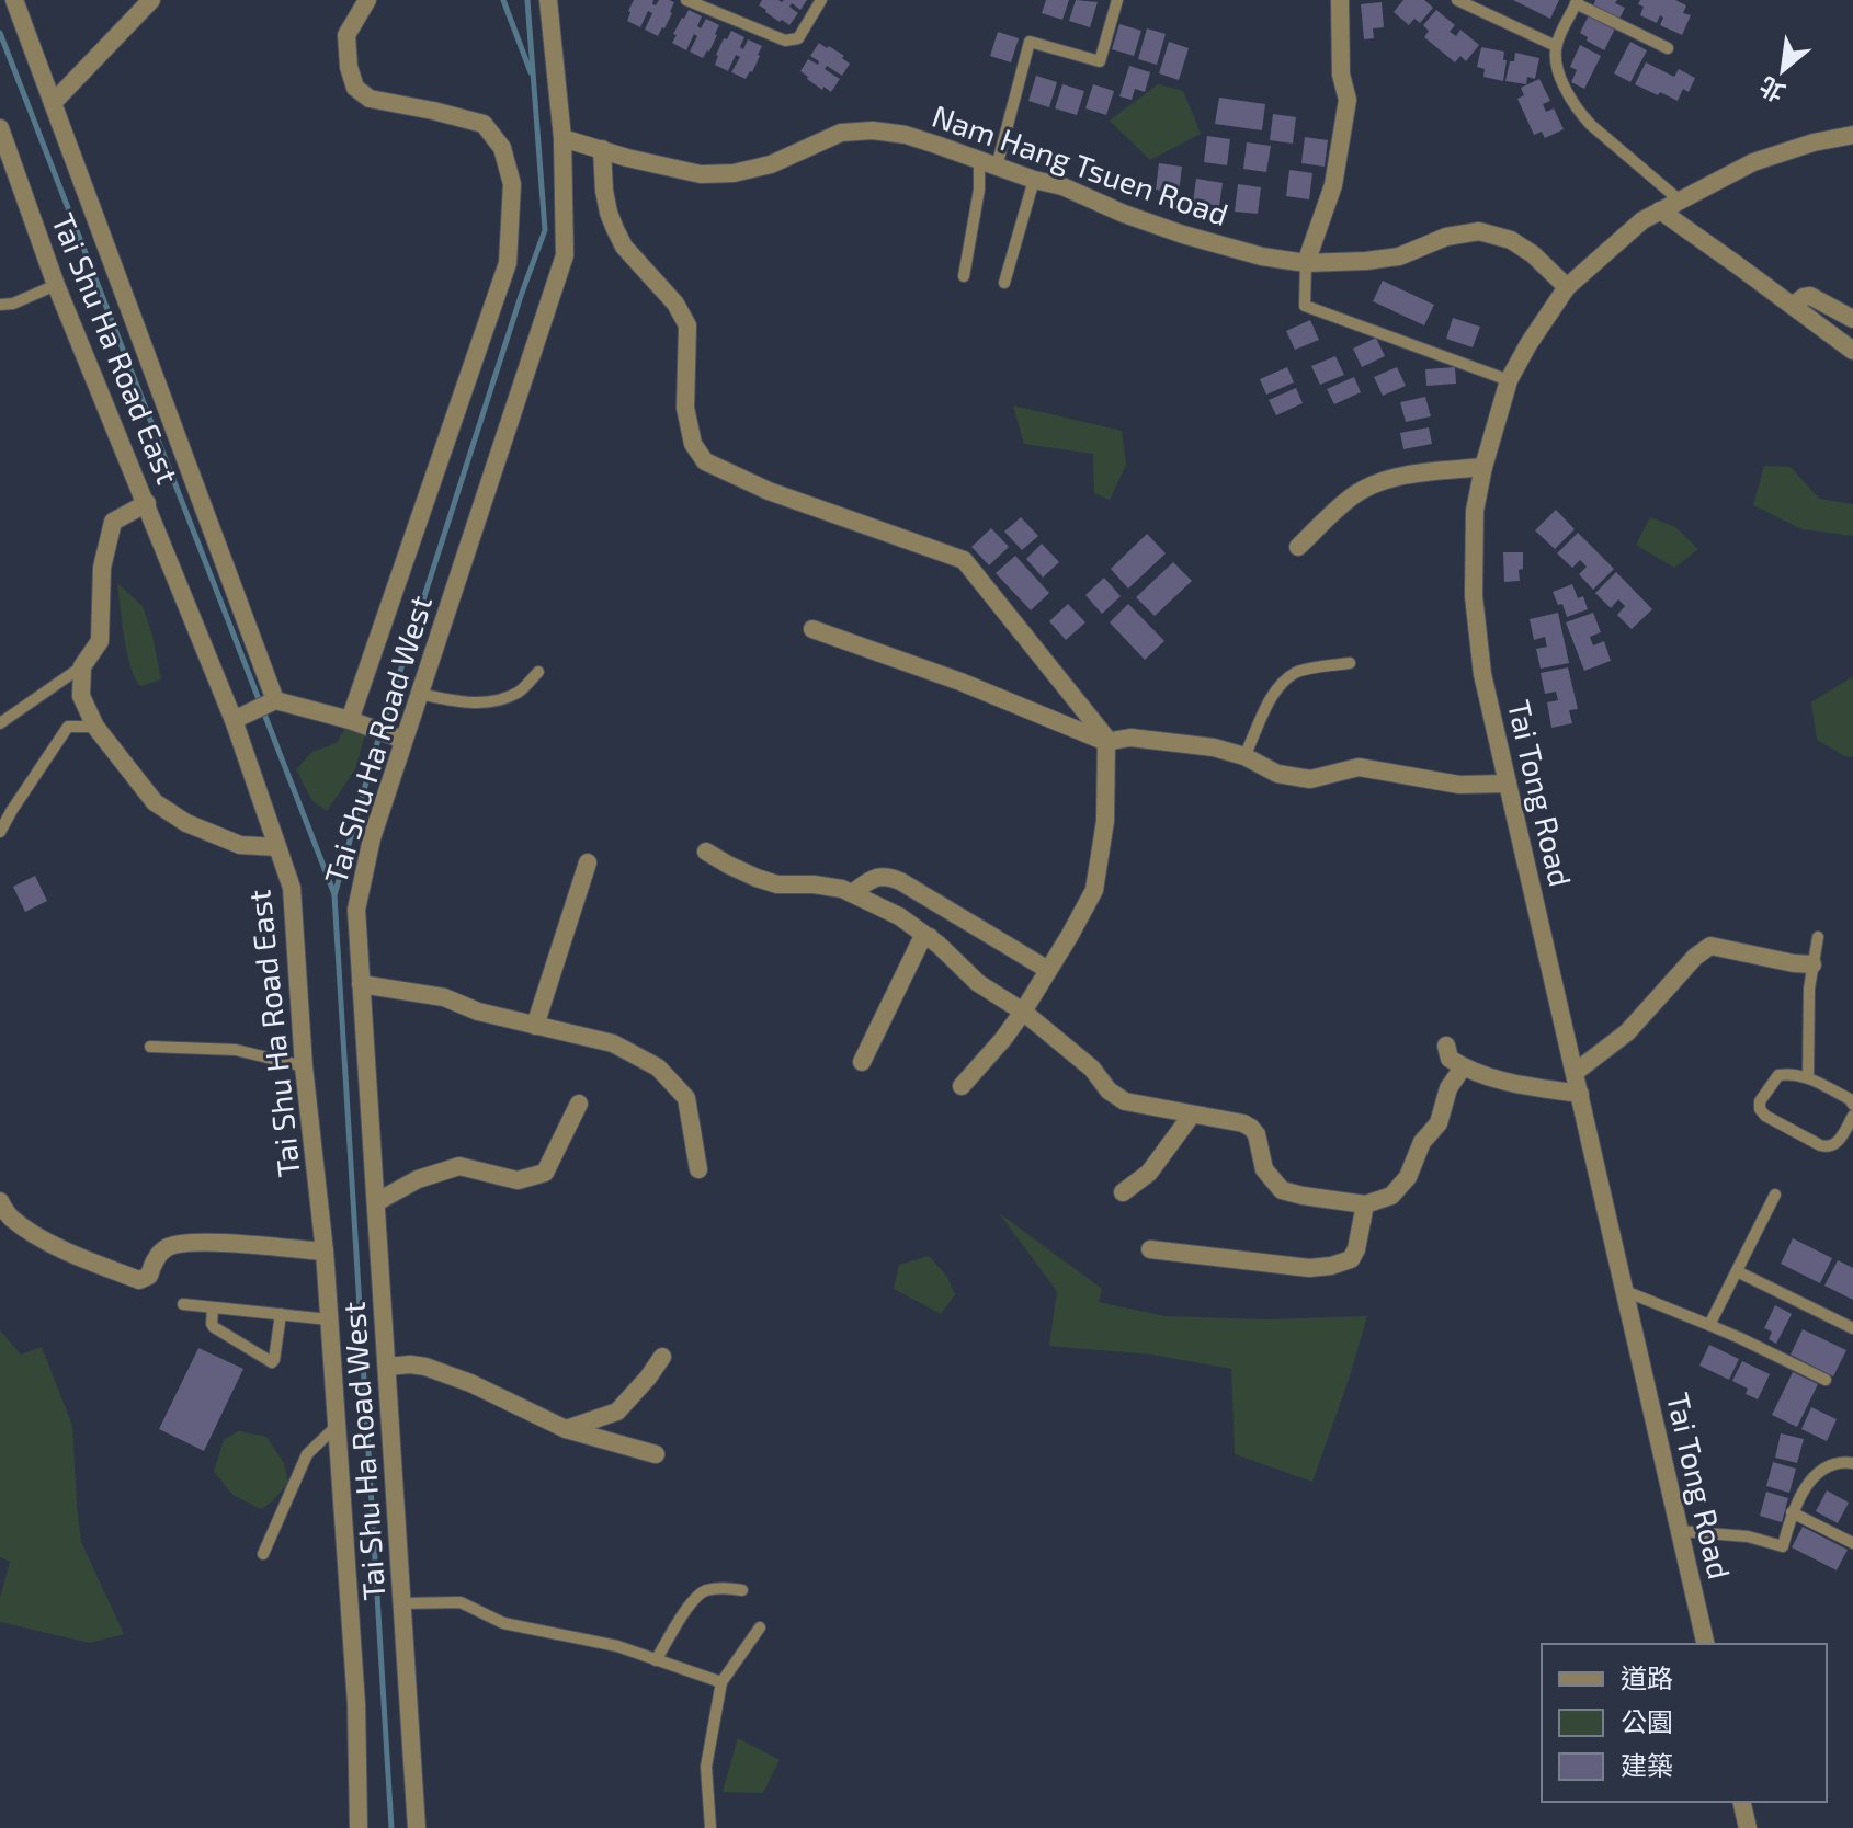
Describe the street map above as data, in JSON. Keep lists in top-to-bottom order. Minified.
{"streets":{"street":["Nam Hang Tsuen Road","Tai Shu Ha Road East","Tai Shu Ha Road West","Tai Tong Road"]},"crossings":[["Nam Hang Tsuen Road","Tai Shu Ha Road West"],["Nam Hang Tsuen Road","Tai Tong Road"]],"legend":["道路","公園","建築"],"north":"bottom left"}
